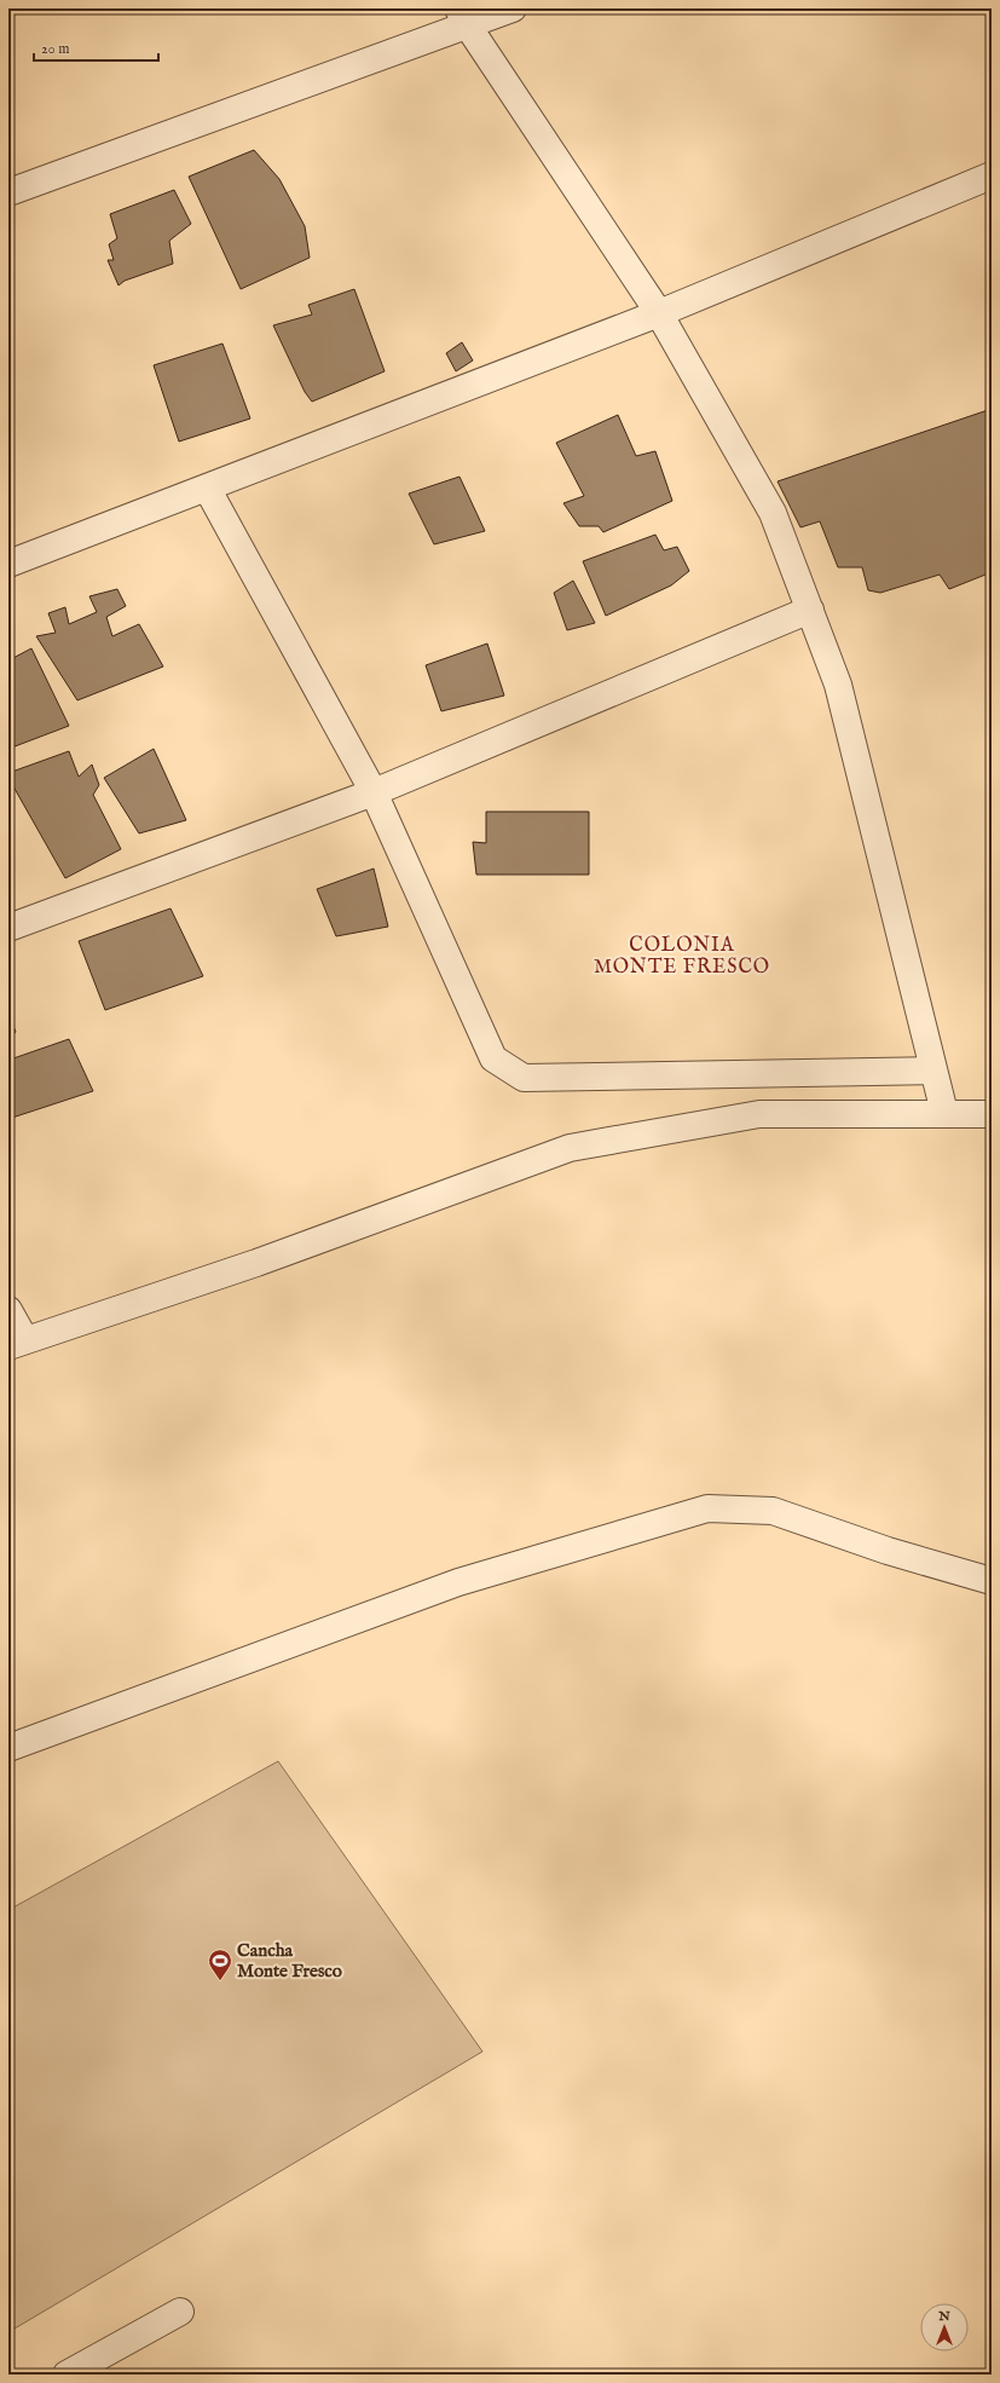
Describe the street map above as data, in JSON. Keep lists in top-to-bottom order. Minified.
{"districts":["COLONIA MONTE FRESCO"],"places":{"sports":["Cancha Monte Fresco"]},"scale_bar":"20 m","north":"top"}
